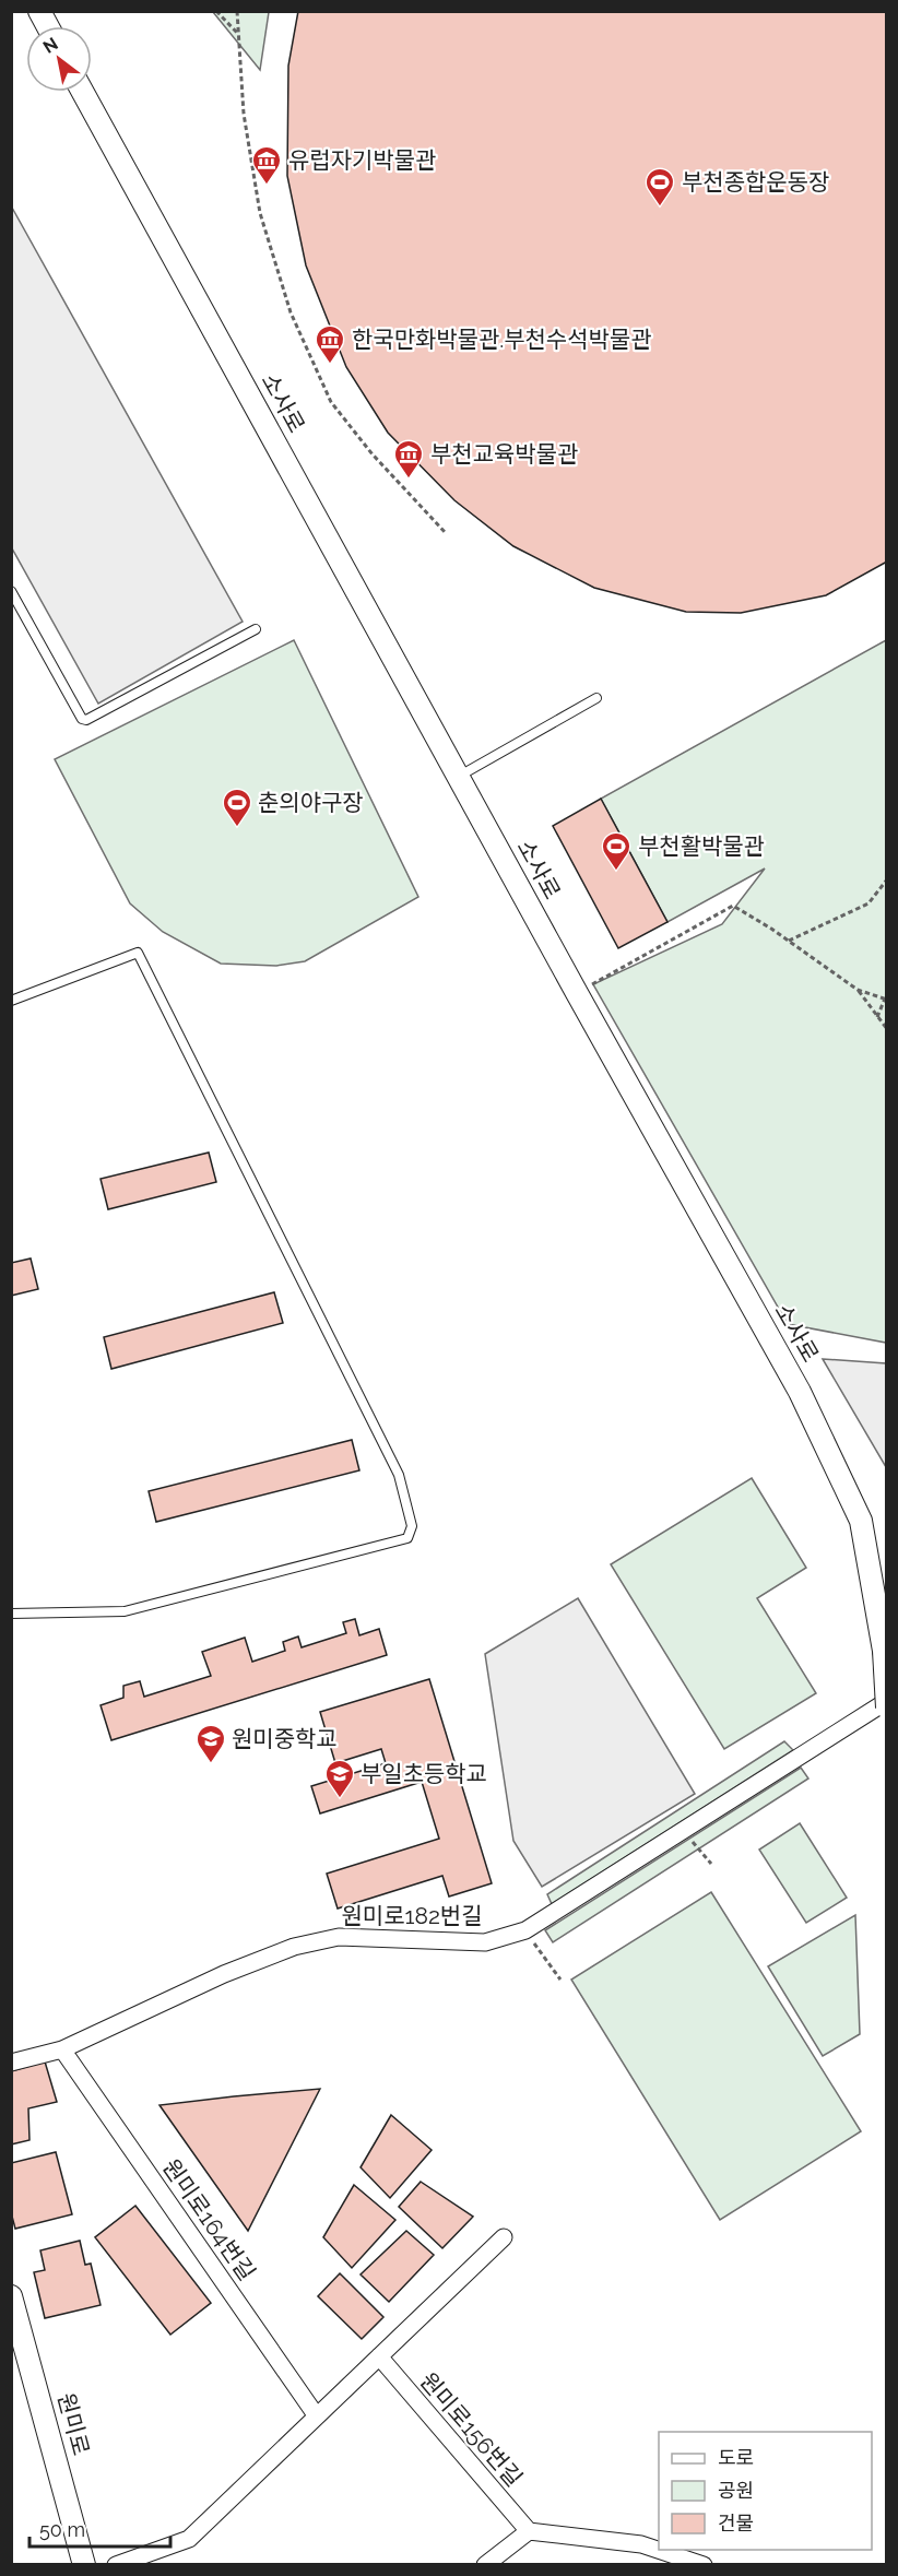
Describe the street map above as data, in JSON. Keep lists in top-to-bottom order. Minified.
{"streets":{"street":["소사로","원미로182번길","원미로164번길","원미로","원미로156번길"]},"crossings":[["원미로182번길","원미로164번길"]],"places":{"museum":["유럽자기박물관","한국만화박물관.부천수석박물관","부천교육박물관"],"sports":["부천종합운동장","춘의야구장","부천활박물관"],"school or university":["원미중학교","부일초등학교"]},"legend":["도로","공원","건물"],"scale_bar":"50 m","north":"top left"}
